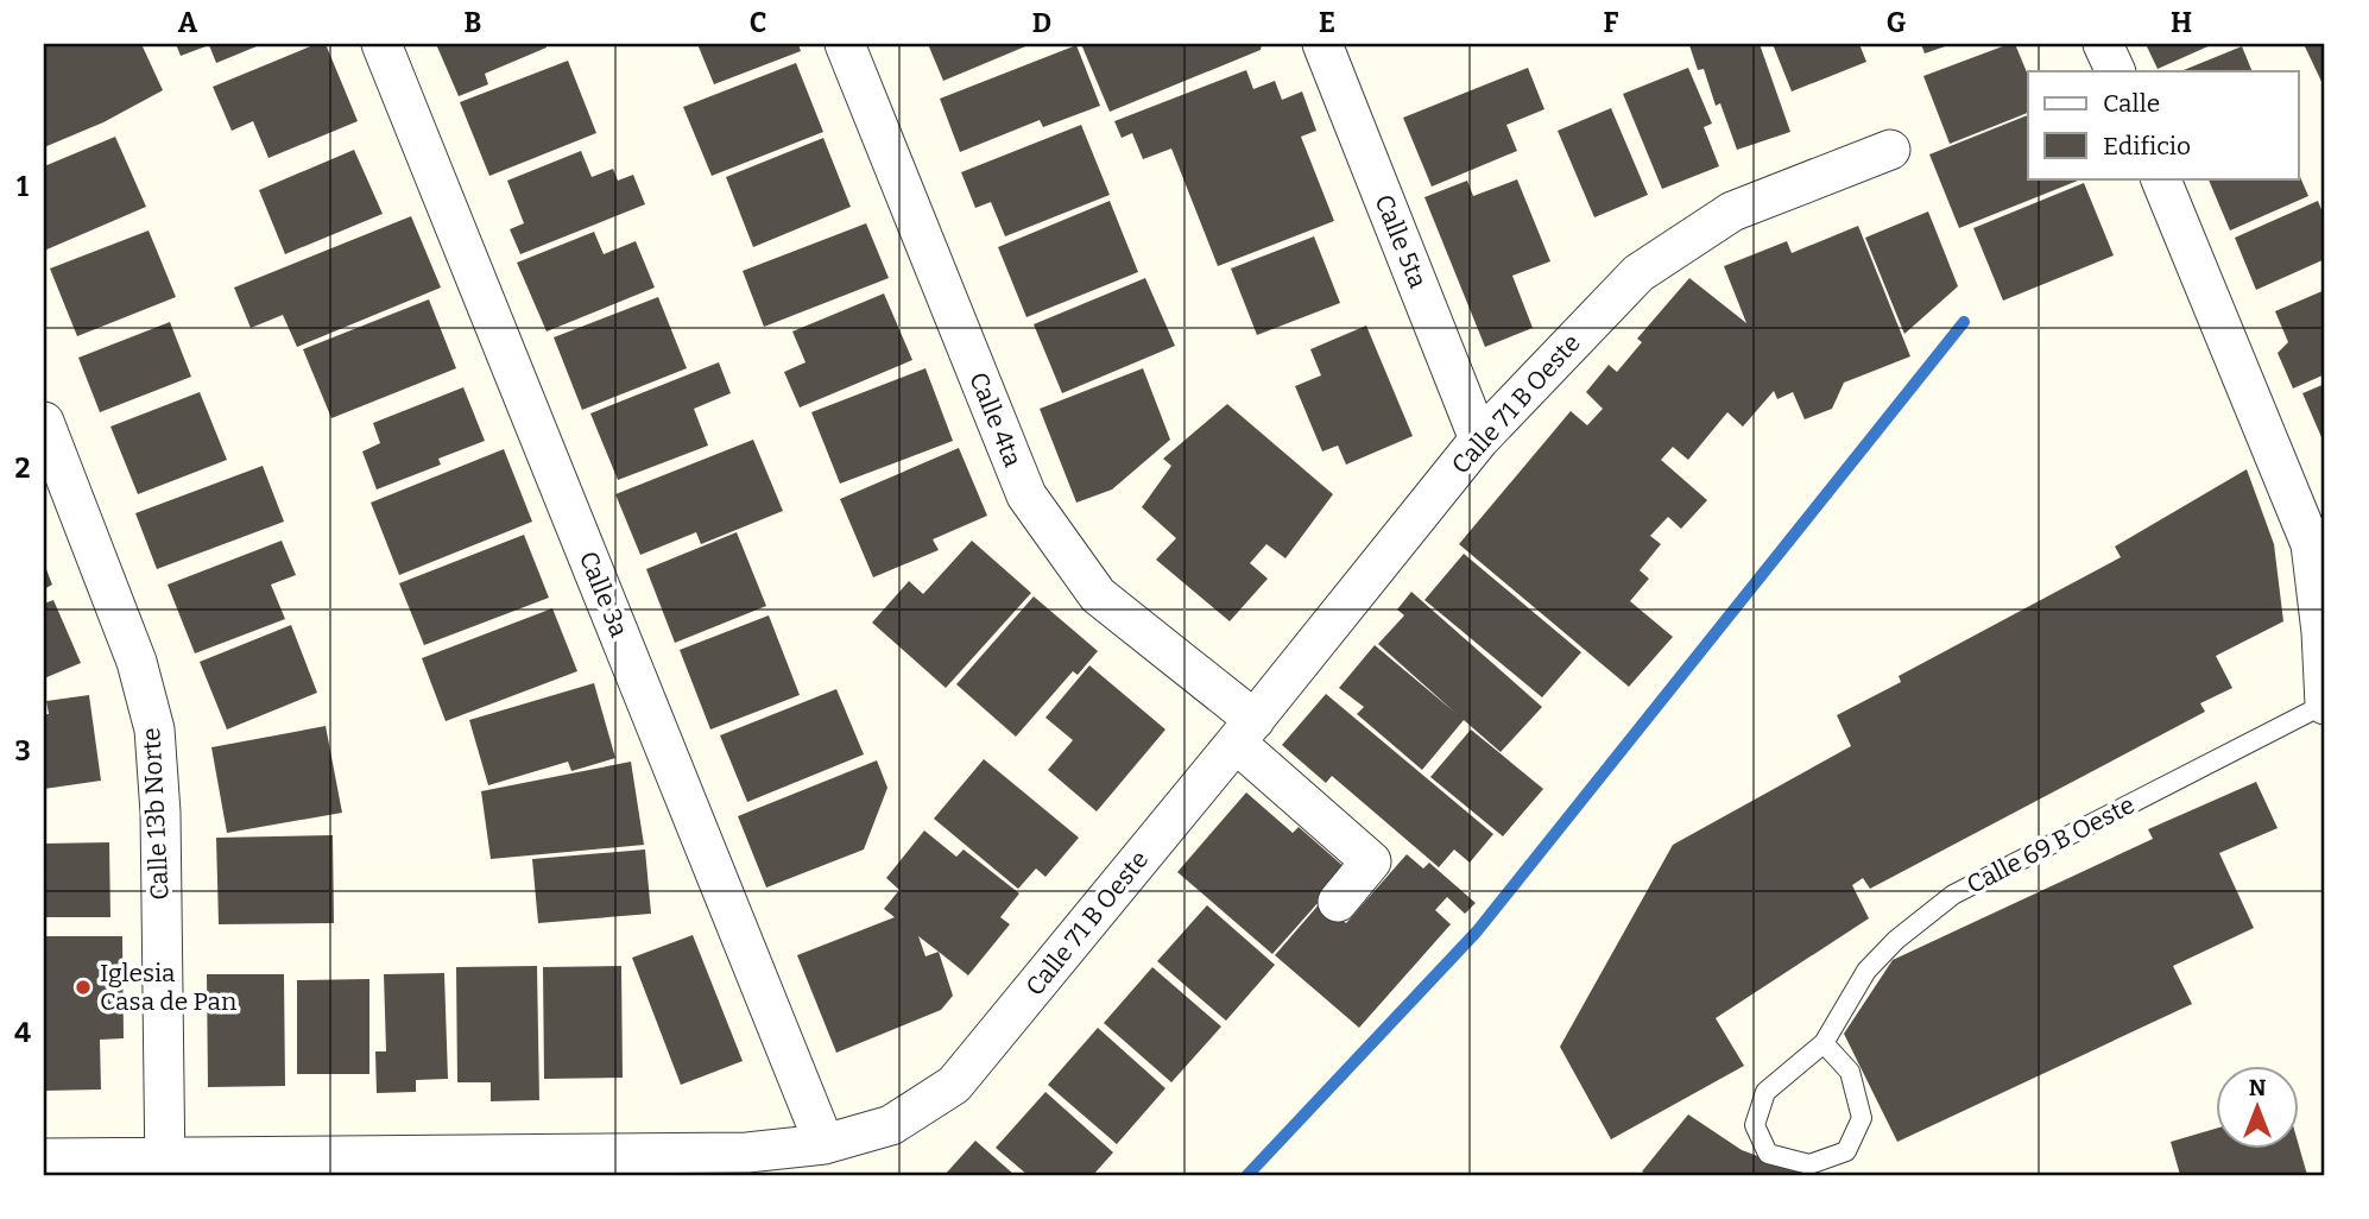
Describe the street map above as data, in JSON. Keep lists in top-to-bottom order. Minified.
{"streets":{"street":["Calle 5ta","Calle 71 B Oeste","Calle 4ta","Calle 3a","Calle 13b Norte"],"lane":["Calle 69 B Oeste"]},"crossings":[["Calle 5ta","Calle 71 B Oeste"],["Calle 71 B Oeste","Calle 4ta"],["Calle 71 B Oeste","Calle 3a"],["Calle 71 B Oeste","Calle 13b Norte"]],"places":["Iglesia Casa de Pan"],"legend":["Calle","Edificio"],"north":"top","grid":{"columns":["A","B","C","D","E","F","G","H"],"rows":["1","2","3","4"]}}
